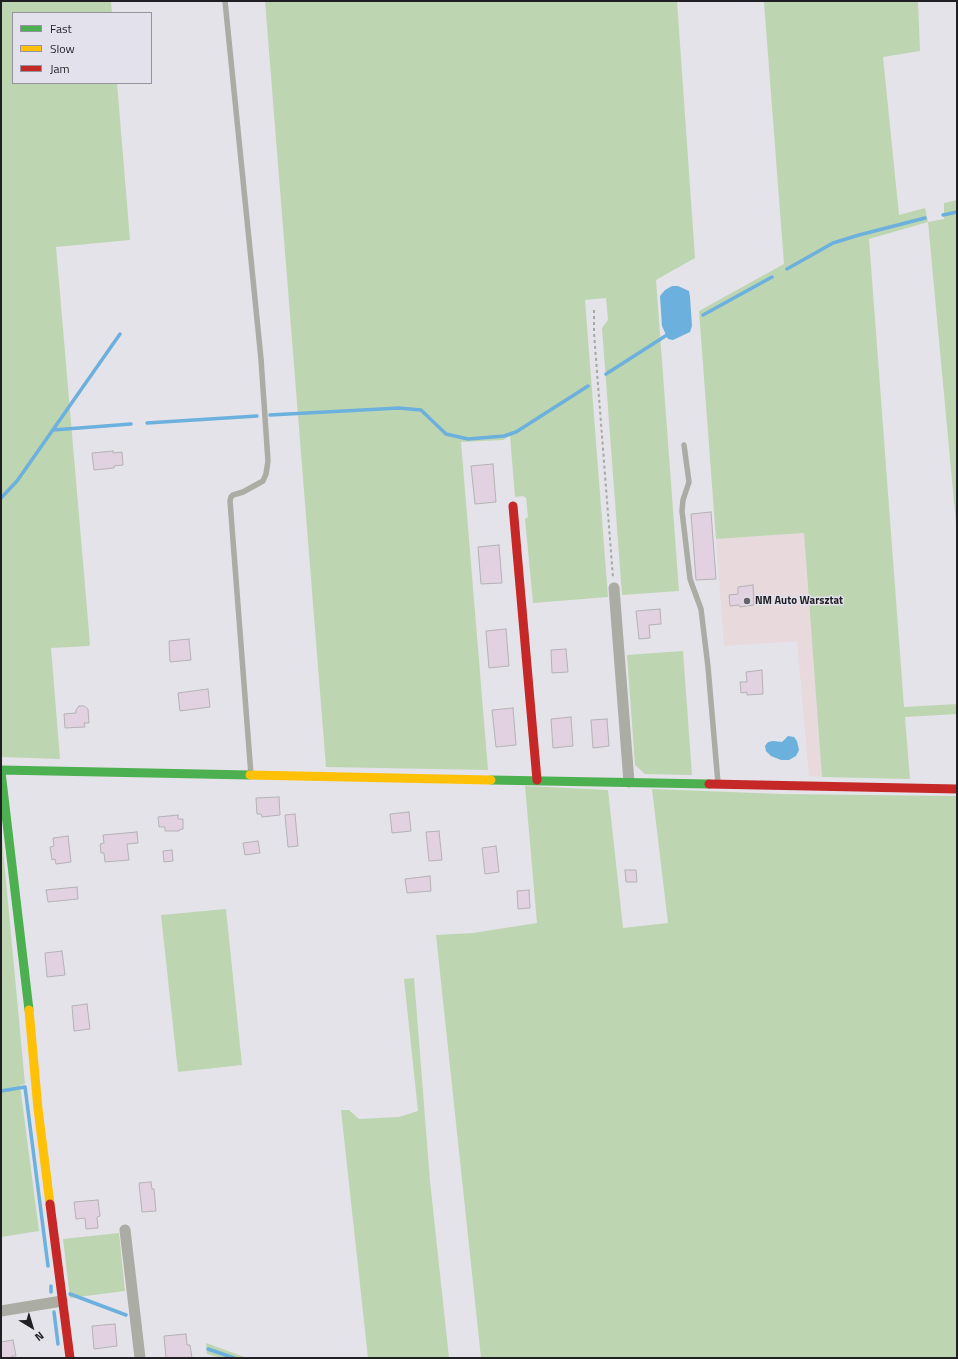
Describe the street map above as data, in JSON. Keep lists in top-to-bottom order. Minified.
{"places":["NM Auto Warsztat"],"legend":["Fast","Slow","Jam"],"north":"bottom right"}
